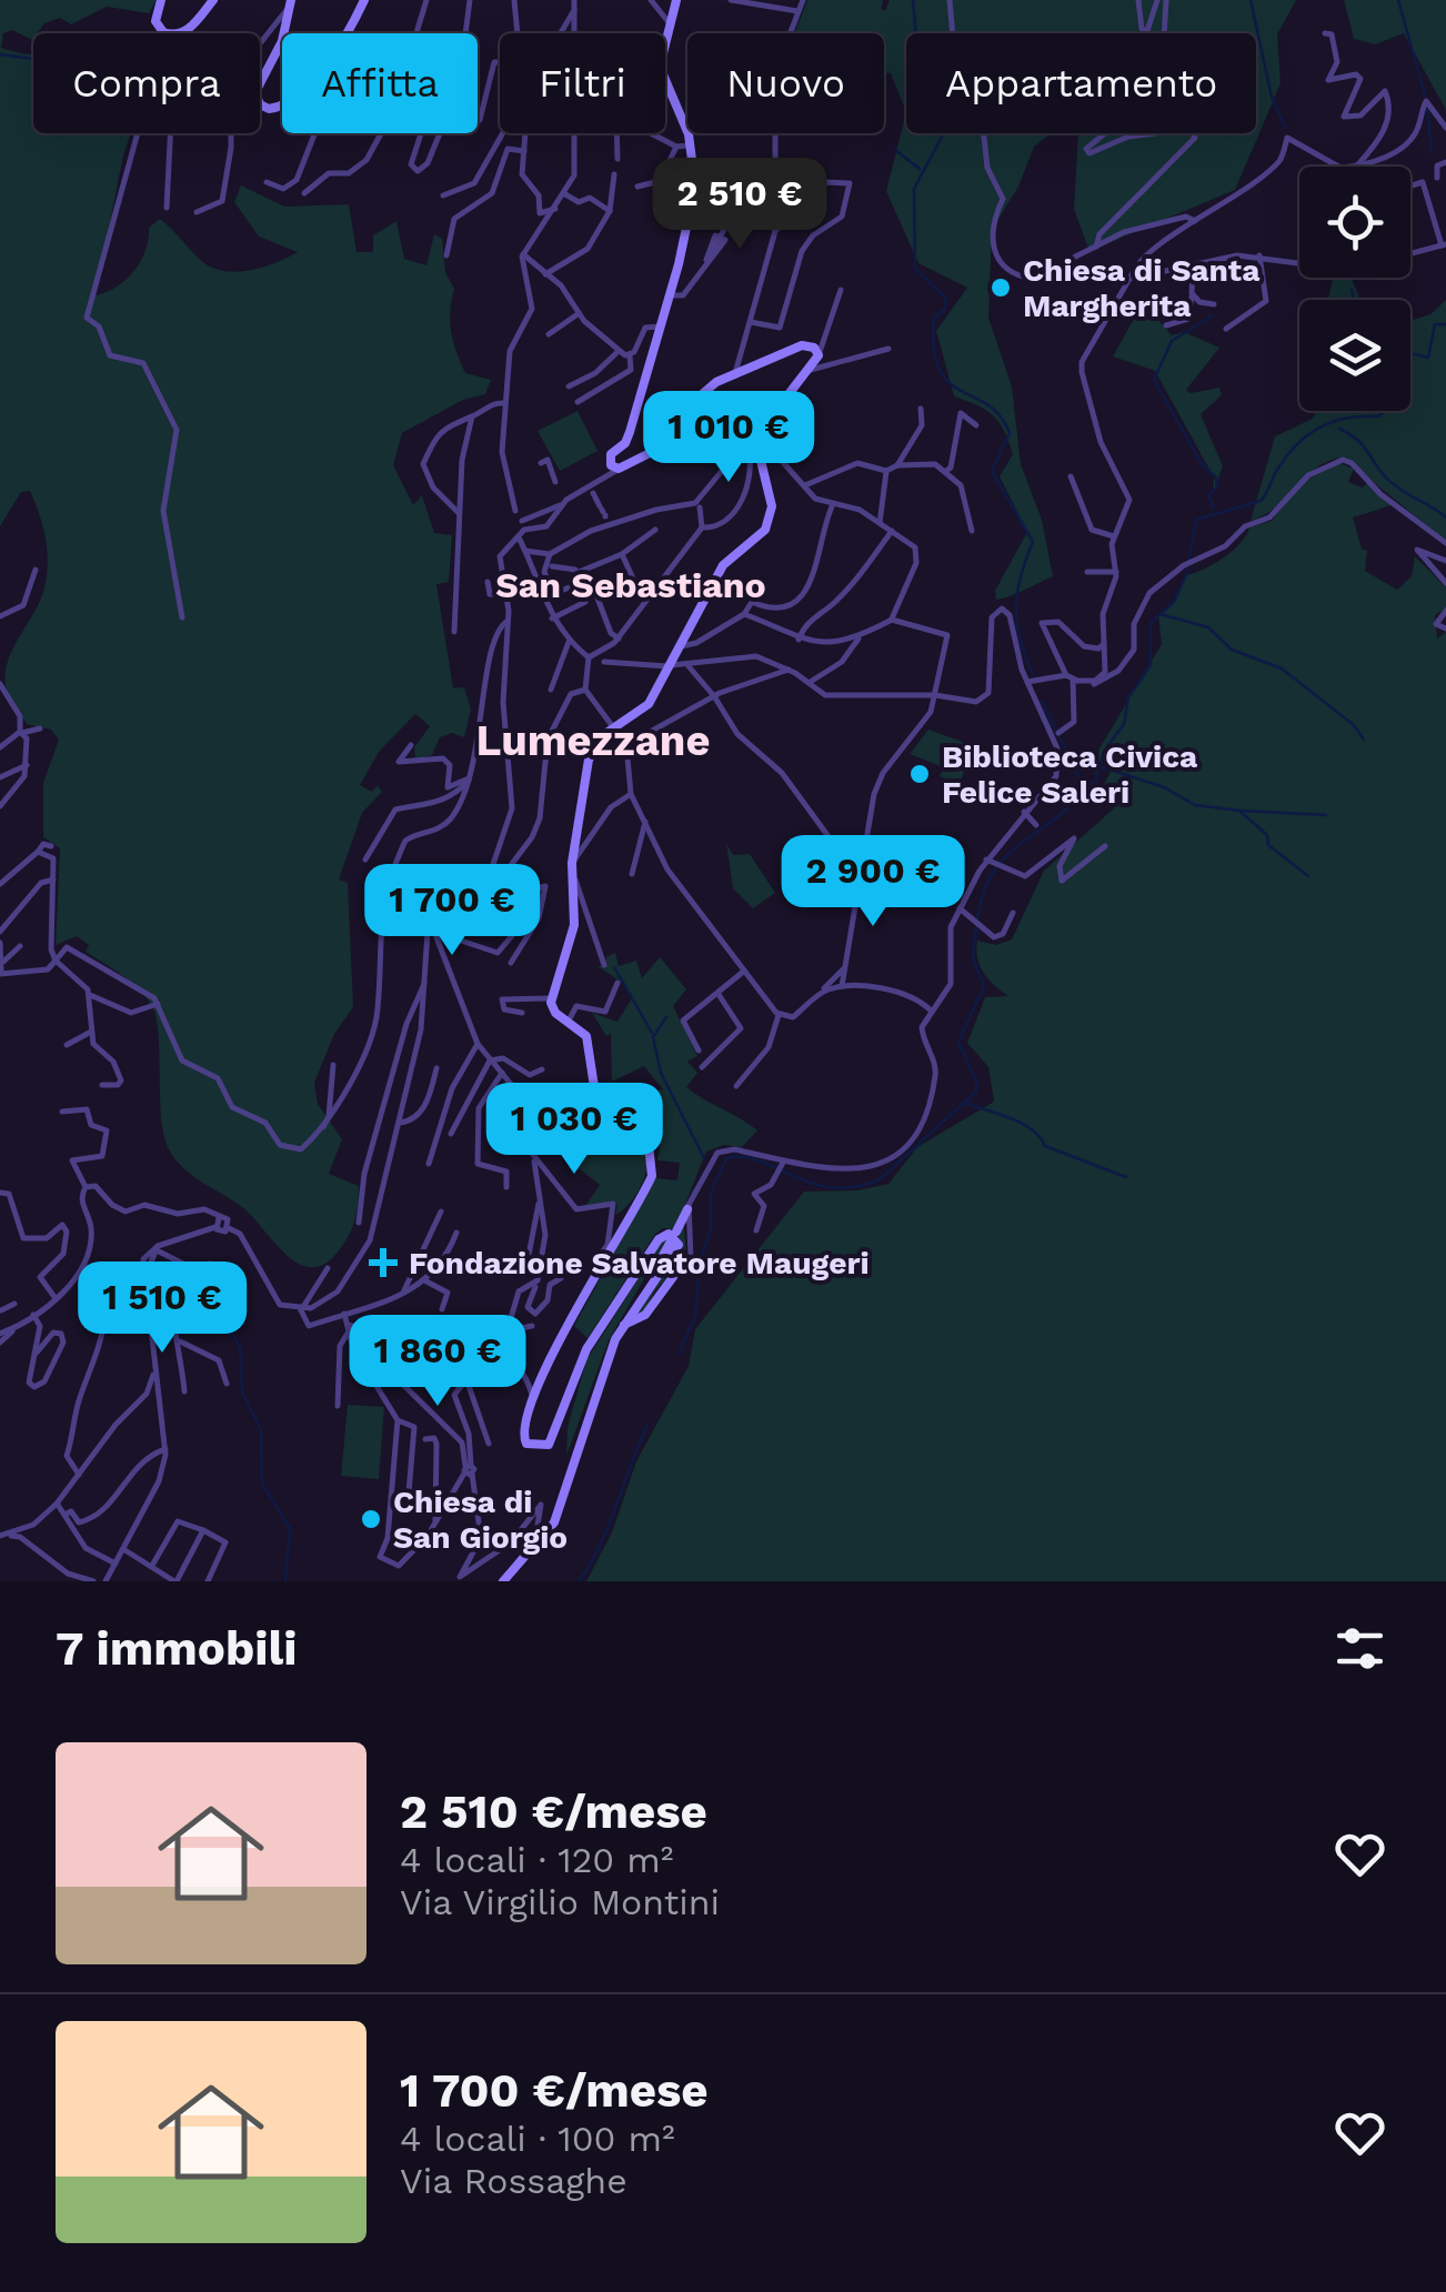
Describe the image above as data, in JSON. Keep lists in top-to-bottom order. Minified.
{"districts":["San Sebastiano","Lumezzane"],"places":{"other":["Chiesa di Santa Margherita","Biblioteca Civica Felice Saleri","Chiesa di San Giorgio"],"health":["Fondazione Salvatore Maugeri"]},"page":{"chip":["Compra","Affitta","Filtri","Nuovo","Appartamento"],"price":["2 510 €","1 010 €","2 900 €","1 700 €","1 030 €","1 510 €","1 860 €"],"heading":"7 immobili","list":[{"name":"2 510 €/mese","note":"4 locali · 120 m² · Via Virgilio Montini"},{"name":"1 700 €/mese","note":"4 locali · 100 m² · Via Rossaghe"}]}}
